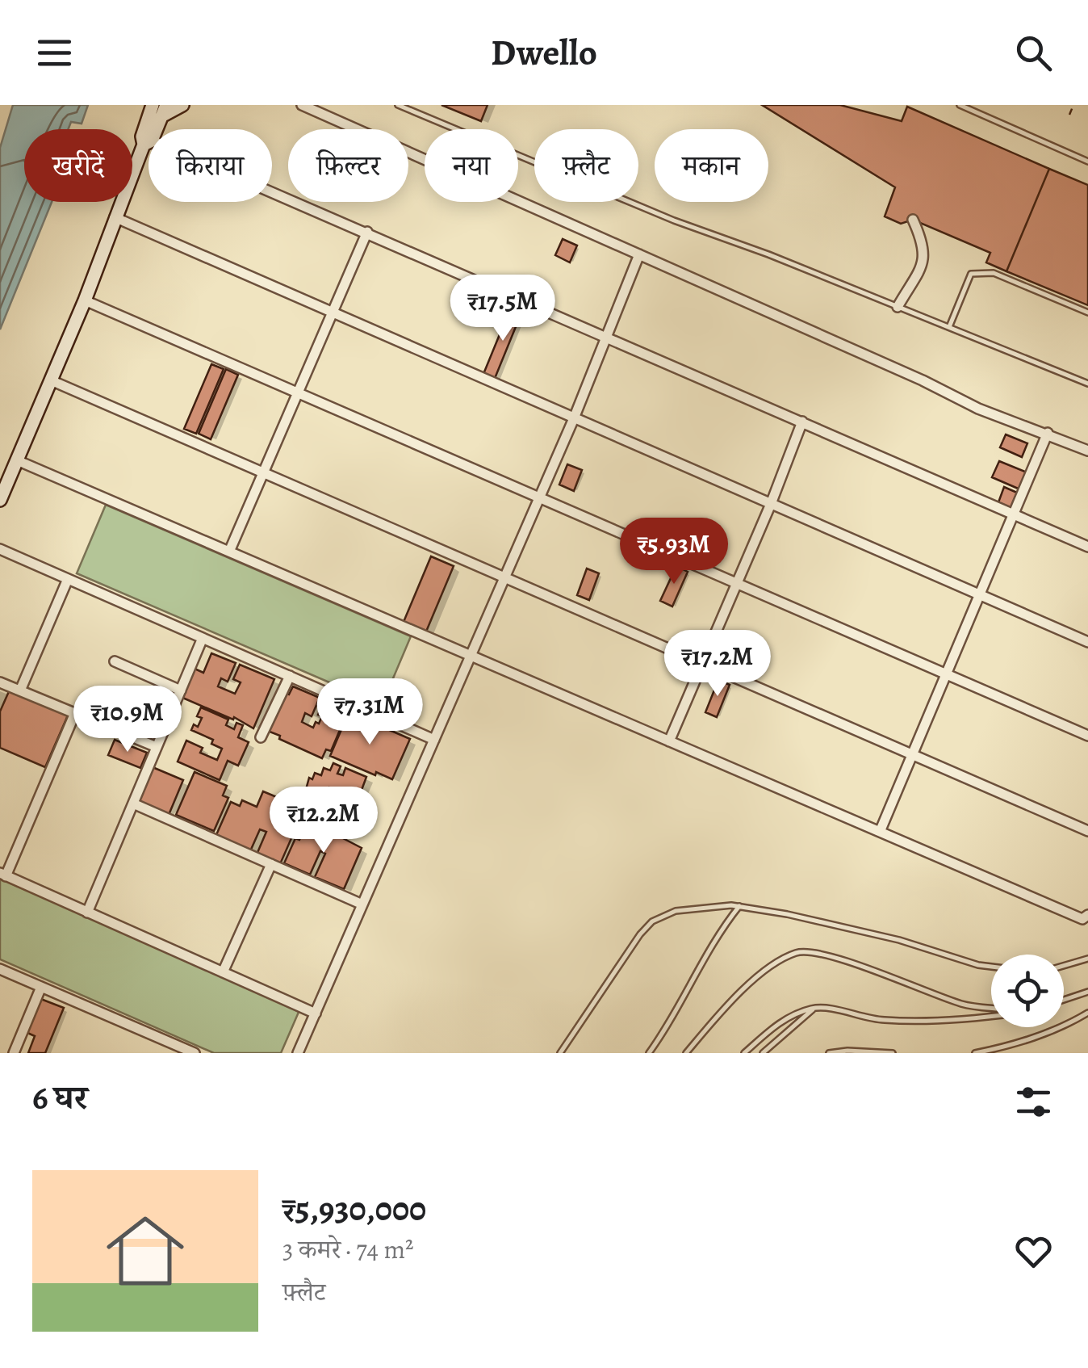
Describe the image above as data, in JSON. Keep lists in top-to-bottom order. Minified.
{"page":{"header":"Dwello","chip":["खरीदें","किराया","फ़िल्टर","नया","फ़्लैट","मकान"],"price":["₹17.5M","₹5.93M","₹17.2M","₹7.31M","₹10.9M","₹12.2M"],"heading":"6 घर","list":[{"name":"₹5,930,000","note":"3 कमरे · 74 m² · फ़्लैट"}]}}
